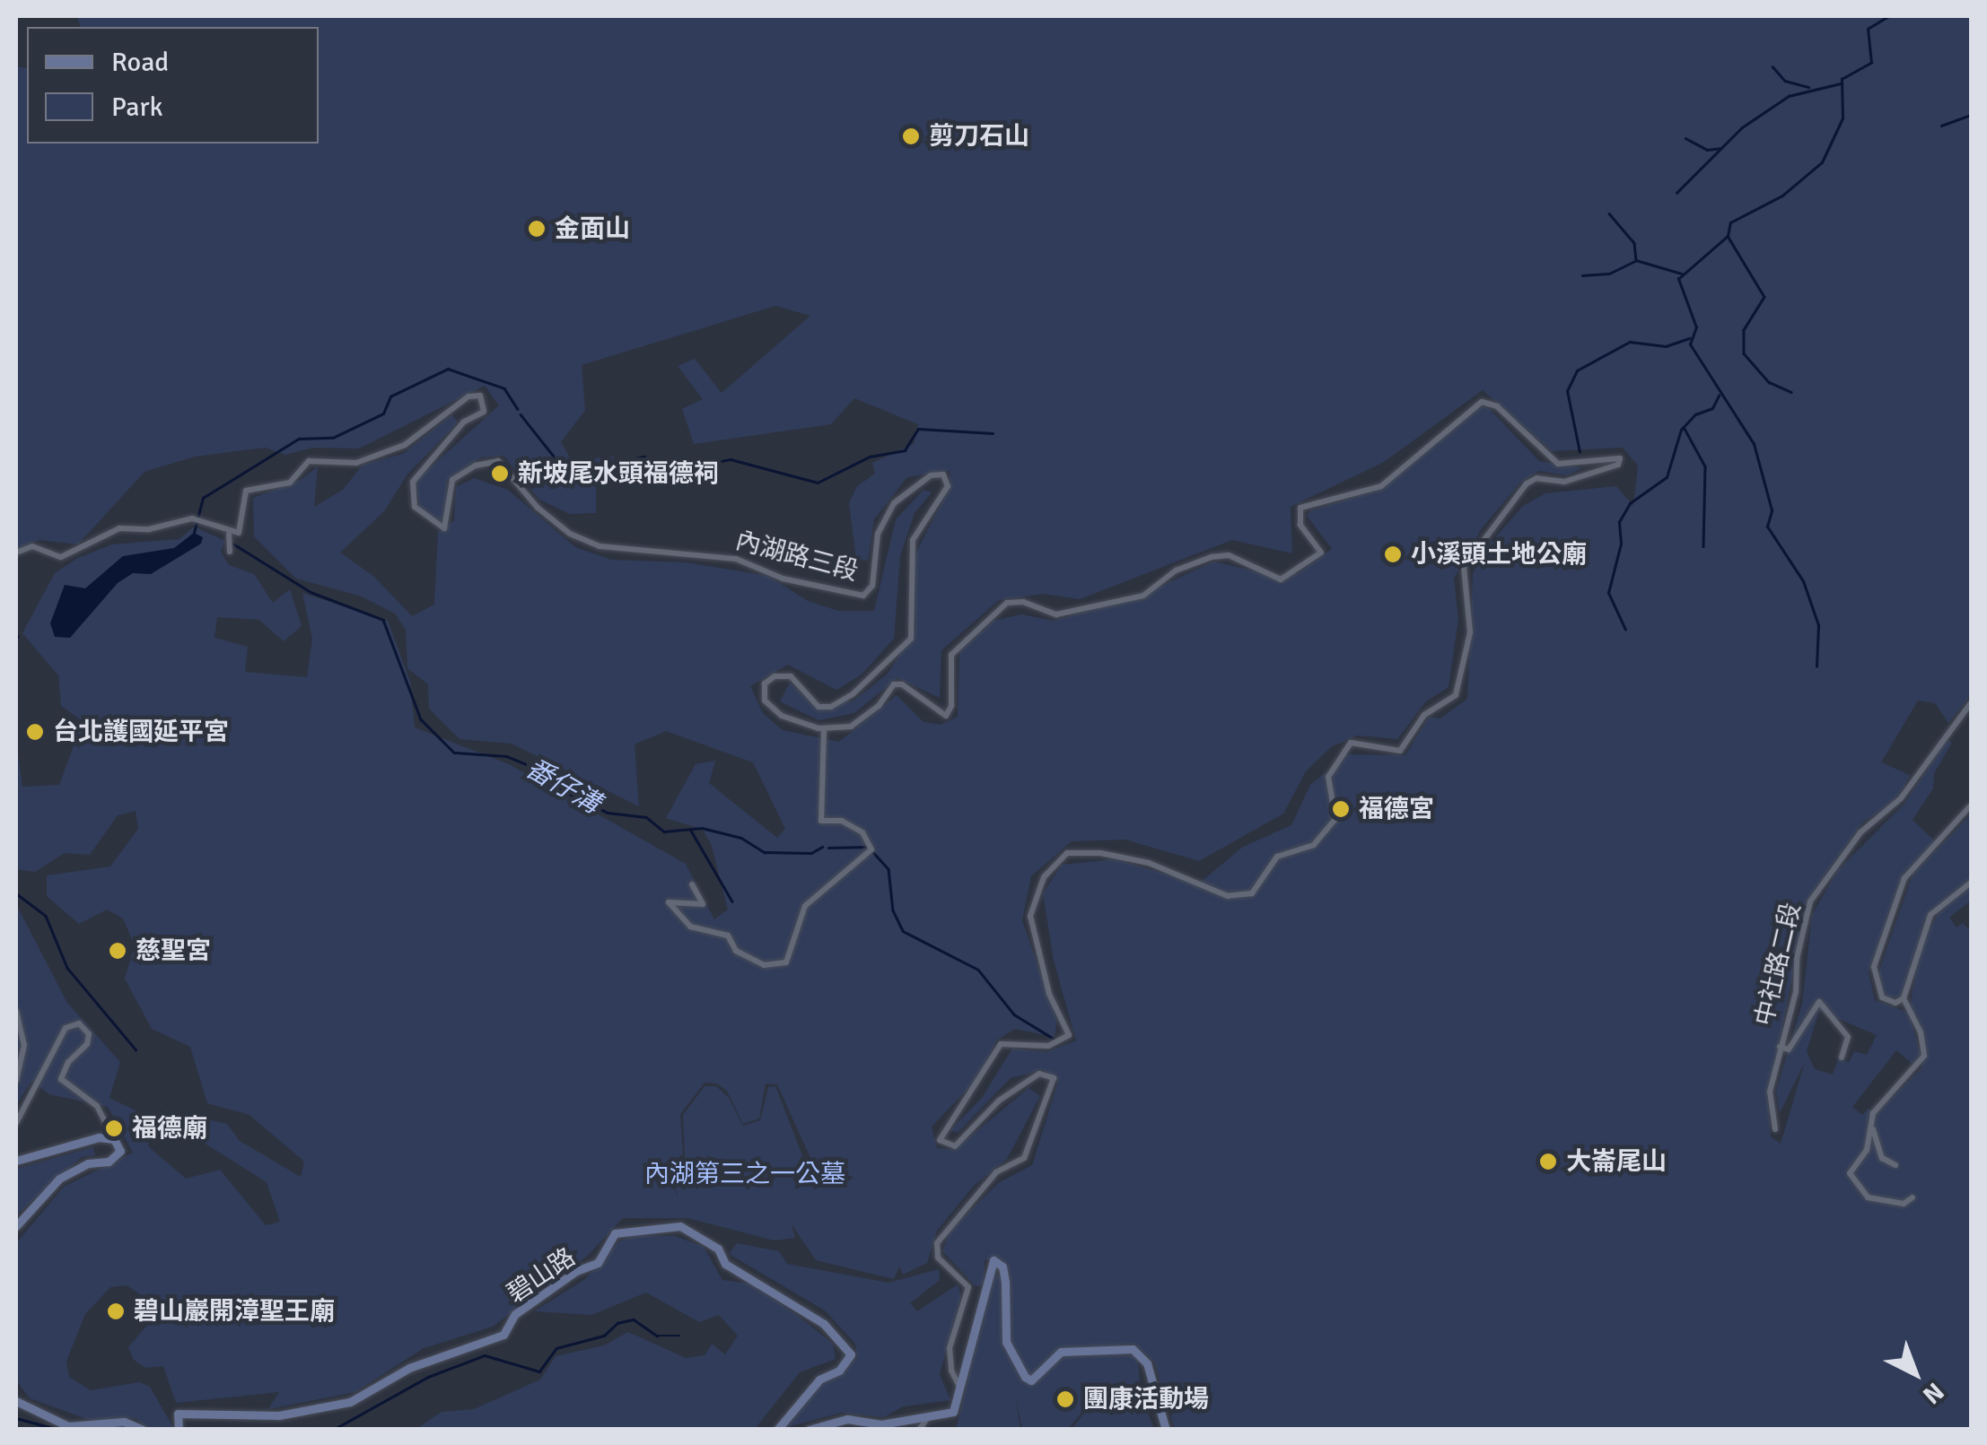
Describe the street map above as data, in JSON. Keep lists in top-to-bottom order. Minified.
{"streets":{"street":["內湖路三段","中社路二段","碧山路"]},"water":["番仔溝"],"parks":["內湖第三之一公墓"],"places":["剪刀石山","金面山","新坡尾水頭福德祠","小溪頭土地公廟","台北護國延平宮","福德宮","慈聖宮","福德廟","大崙尾山","碧山巖開漳聖王廟","團康活動場"],"legend":["Road","Park"],"north":"bottom right"}
